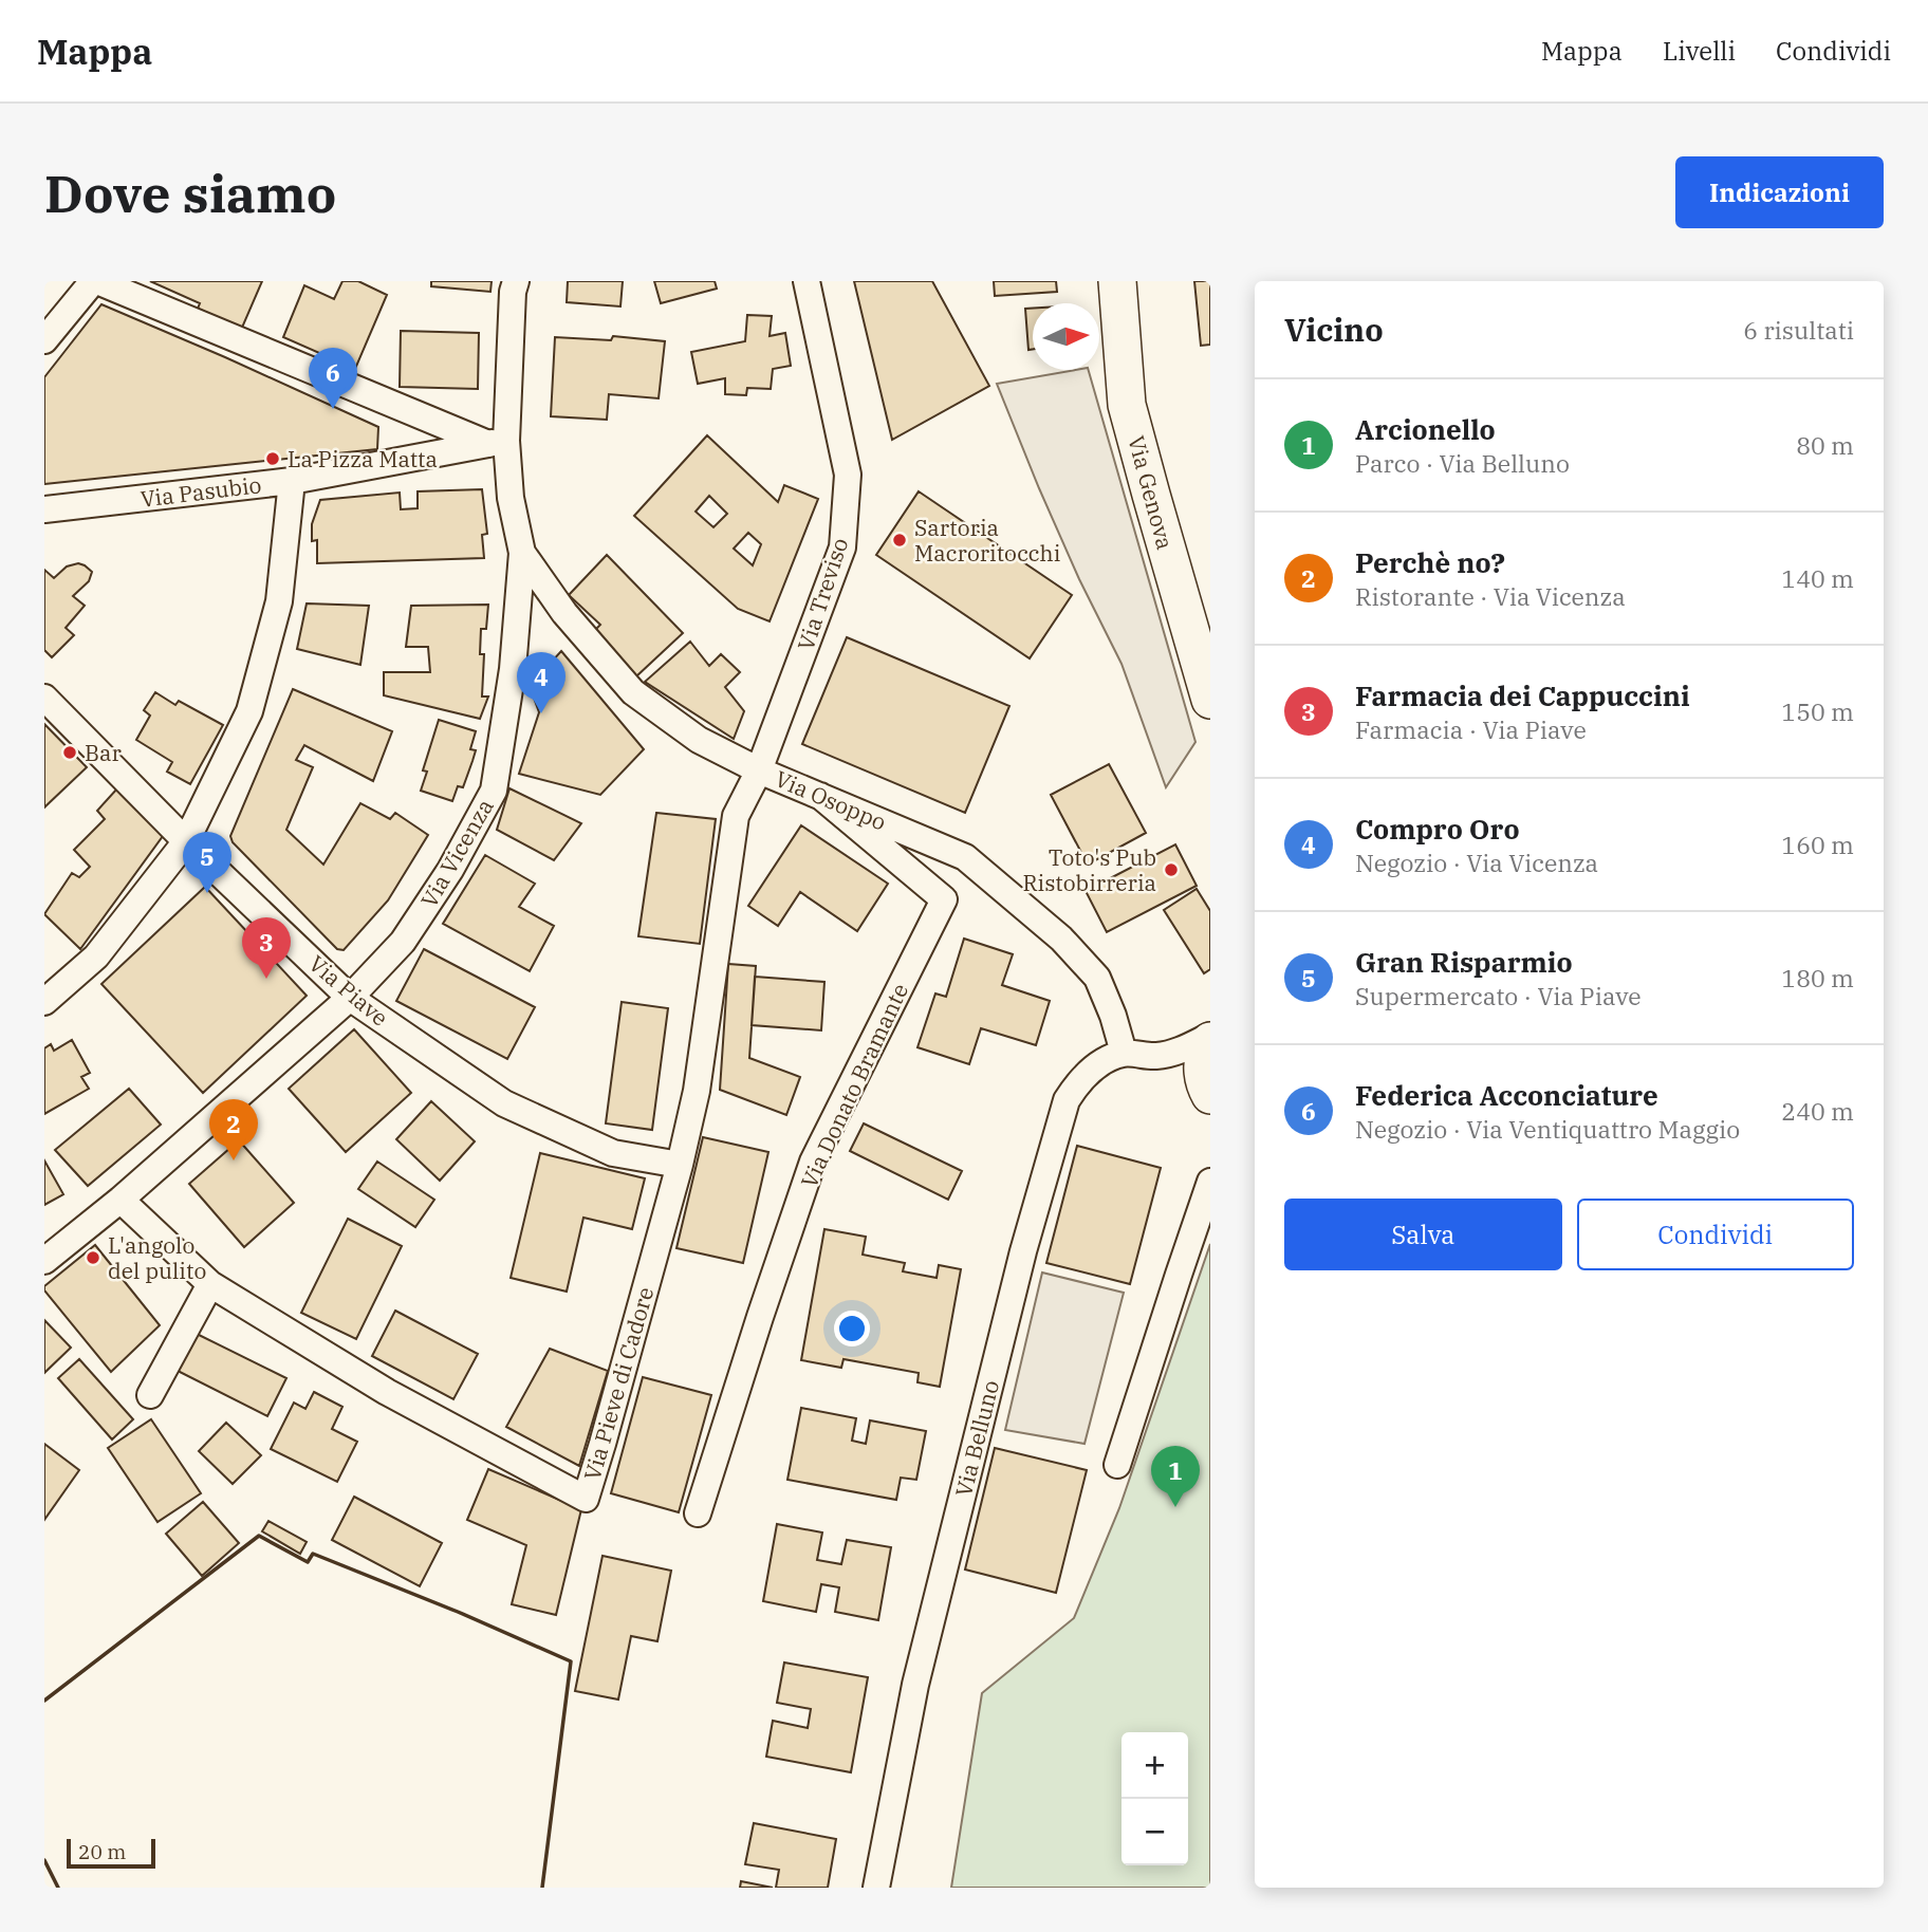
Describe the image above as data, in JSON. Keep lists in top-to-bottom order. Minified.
{"streets":{"main road":["Via Genova"],"street":["Via Pasubio","Via Treviso","Via Osoppo","Via Vicenza","Via Piave","Via Donato Bramante","Via Pieve di Cadore","Via Belluno"]},"crossings":[["Via Pasubio","Via Vicenza"],["Via Treviso","Via Osoppo"],["Via Treviso","Via Pieve di Cadore"],["Via Osoppo","Via Vicenza"],["Via Osoppo","Via Donato Bramante"],["Via Osoppo","Via Pieve di Cadore"],["Via Osoppo","Via Belluno"],["Via Vicenza","Via Piave"],["Via Vicenza","Via Pieve di Cadore"],["Via Piave","Via Pieve di Cadore"]],"places":["La Pizza Matta","Sartoria Macroritocchi","Bar","Toto's Pub Ristobirreria","L'angolo del pulito"],"scale_bar":"20 m","north":"right","page":{"header":"Mappa","nav":["Mappa","Livelli","Condividi"],"buttons":["Indicazioni",["Salva","Condividi"]],"title":"Dove siamo","heading":["Vicino","6 risultati"],"pins":["6","4","5","3","2","1"],"list":[{"mark":"1","name":"Arcionello","note":"Parco · Via Belluno","value":"80 m"},{"mark":"2","name":"Perchè no?","note":"Ristorante · Via Vicenza","value":"140 m"},{"mark":"3","name":"Farmacia dei Cappuccini","note":"Farmacia · Via Piave","value":"150 m"},{"mark":"4","name":"Compro Oro","note":"Negozio · Via Vicenza","value":"160 m"},{"mark":"5","name":"Gran Risparmio","note":"Supermercato · Via Piave","value":"180 m"},{"mark":"6","name":"Federica Acconciature","note":"Negozio · Via Ventiquattro Maggio","value":"240 m"}],"map_buttons":["+","−"],"scale":"20 m"}}
